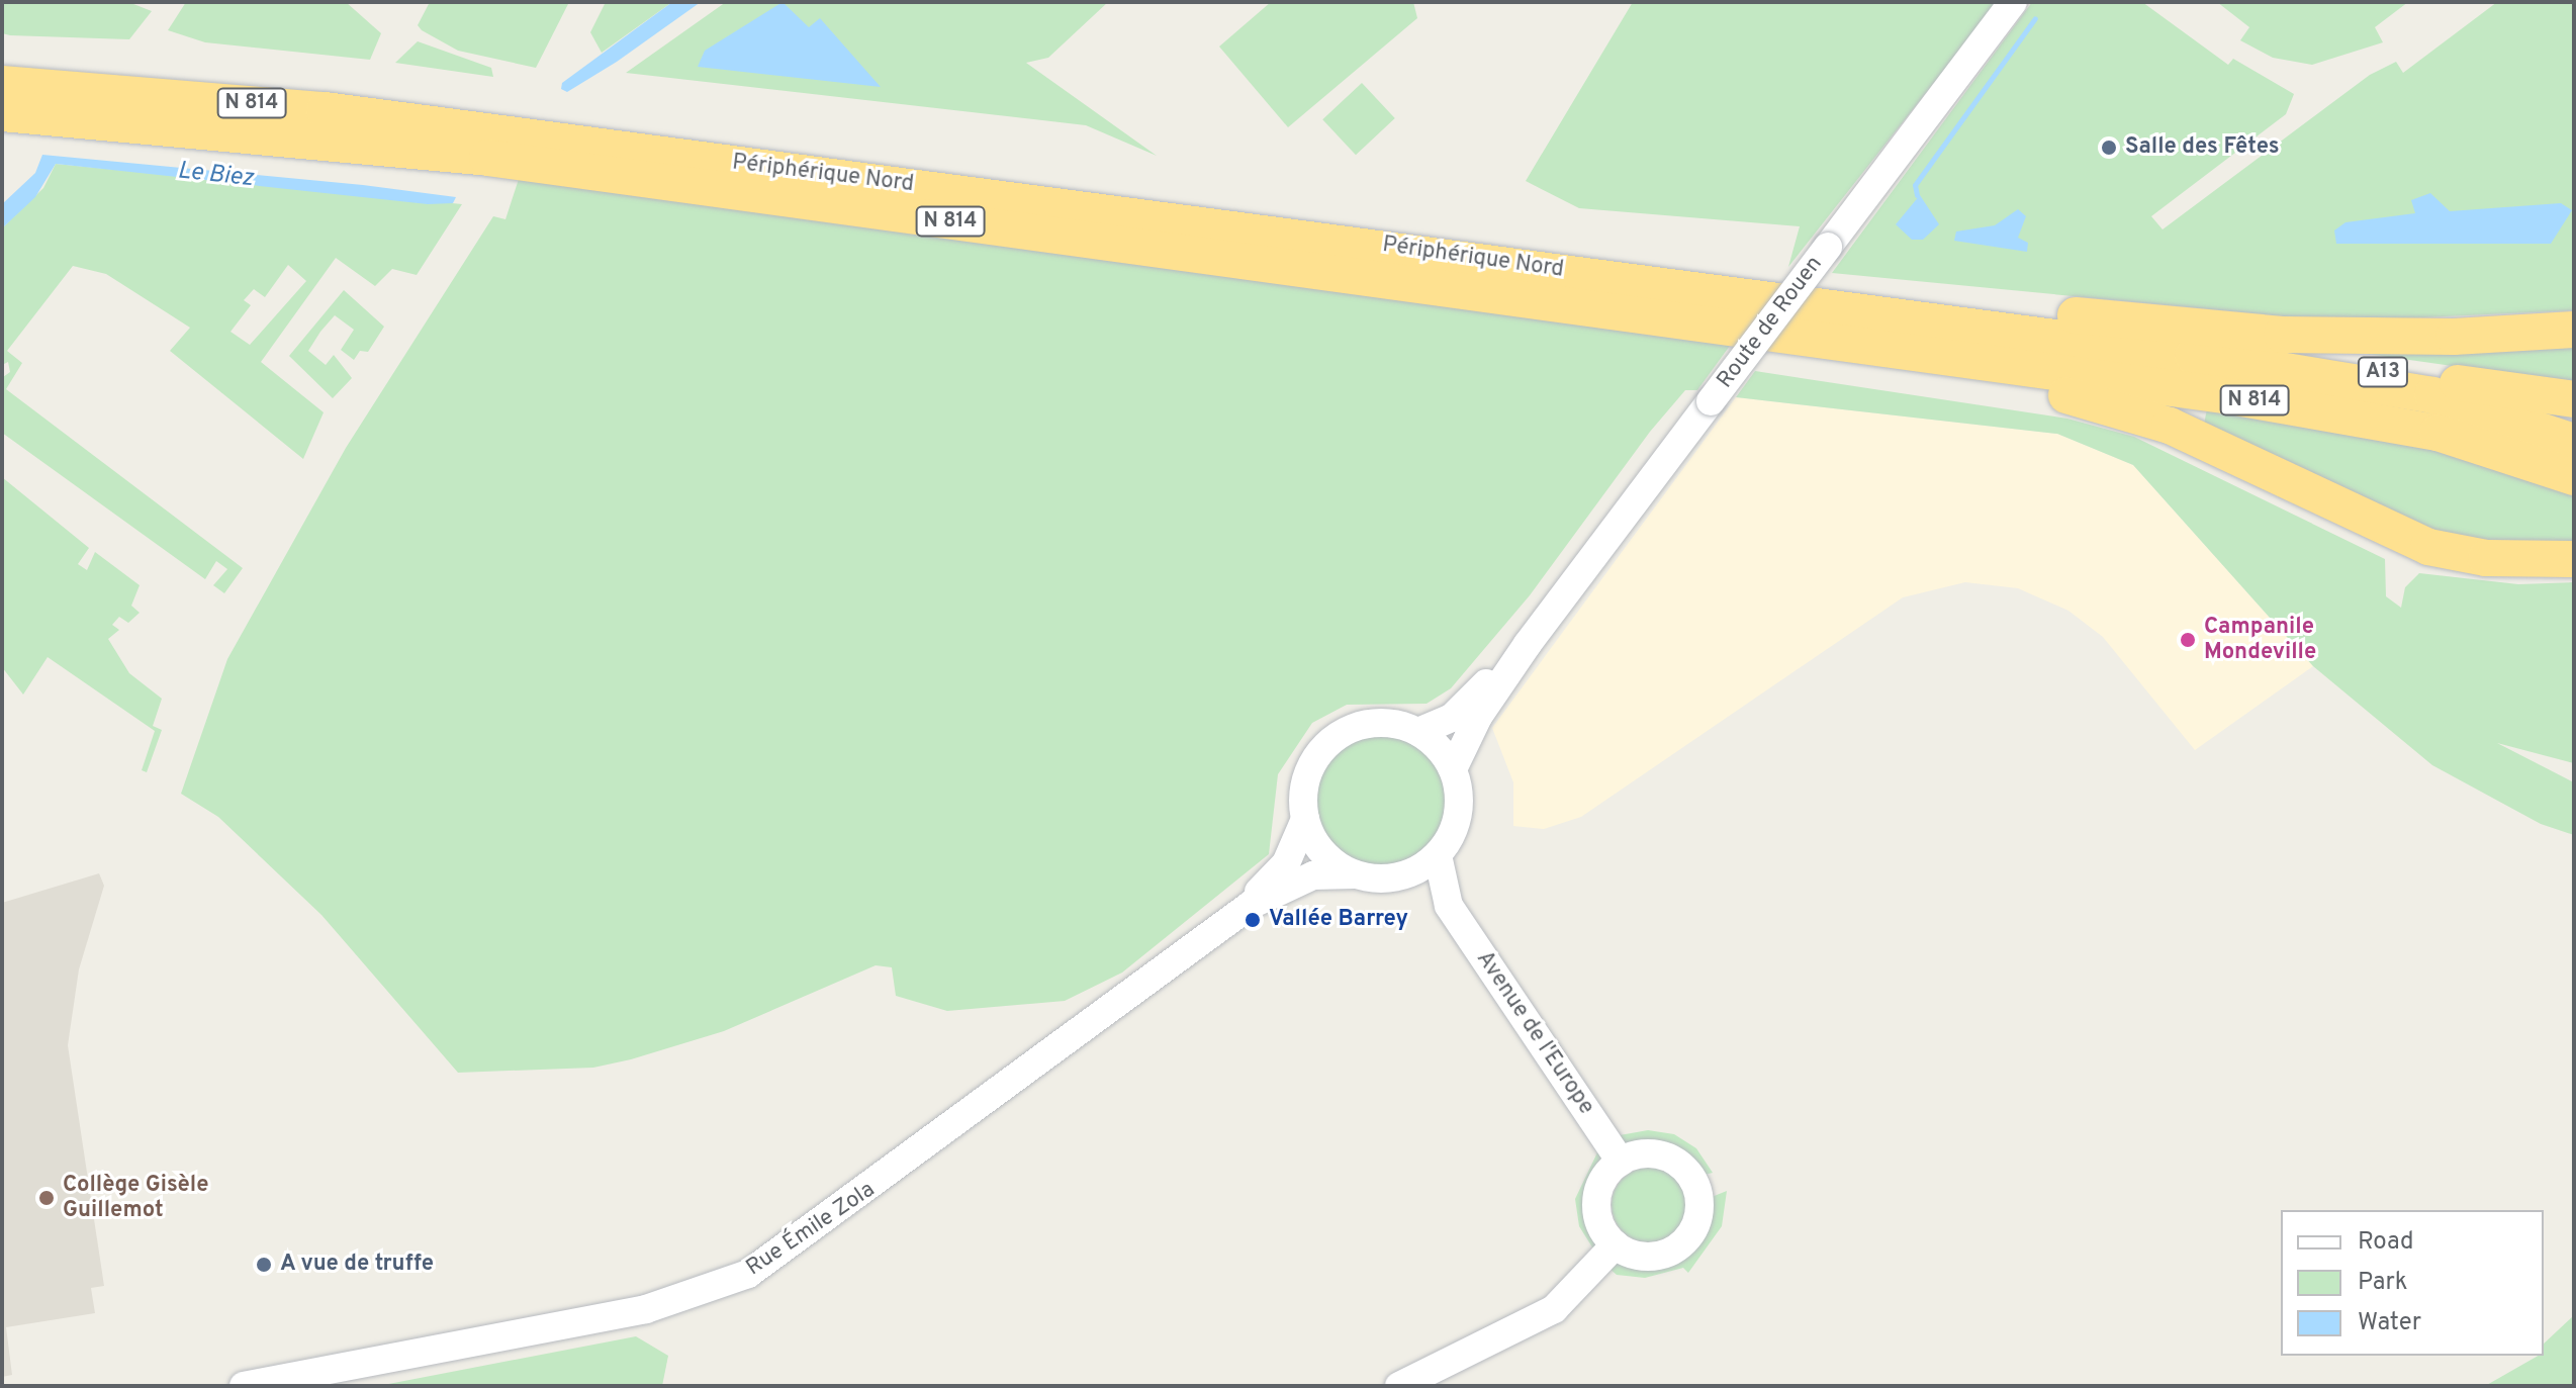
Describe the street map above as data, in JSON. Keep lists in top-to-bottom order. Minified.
{"streets":{"highway":["N 814","Périphérique Nord","A13"],"main road":["Route de Rouen","Avenue de l'Europe","Rue Émile Zola"]},"crossings":[["N 814","Périphérique Nord"],["N 814","A13"],["Route de Rouen","Avenue de l'Europe"],["Route de Rouen","Rue Émile Zola"],["Avenue de l'Europe","Rue Émile Zola"]],"water":["Le Biez"],"places":["Salle des Fêtes","Campanile Mondeville","Vallée Barrey","Collège Gisèle Guillemot","A vue de truffe"],"legend":["Road","Park","Water"]}
